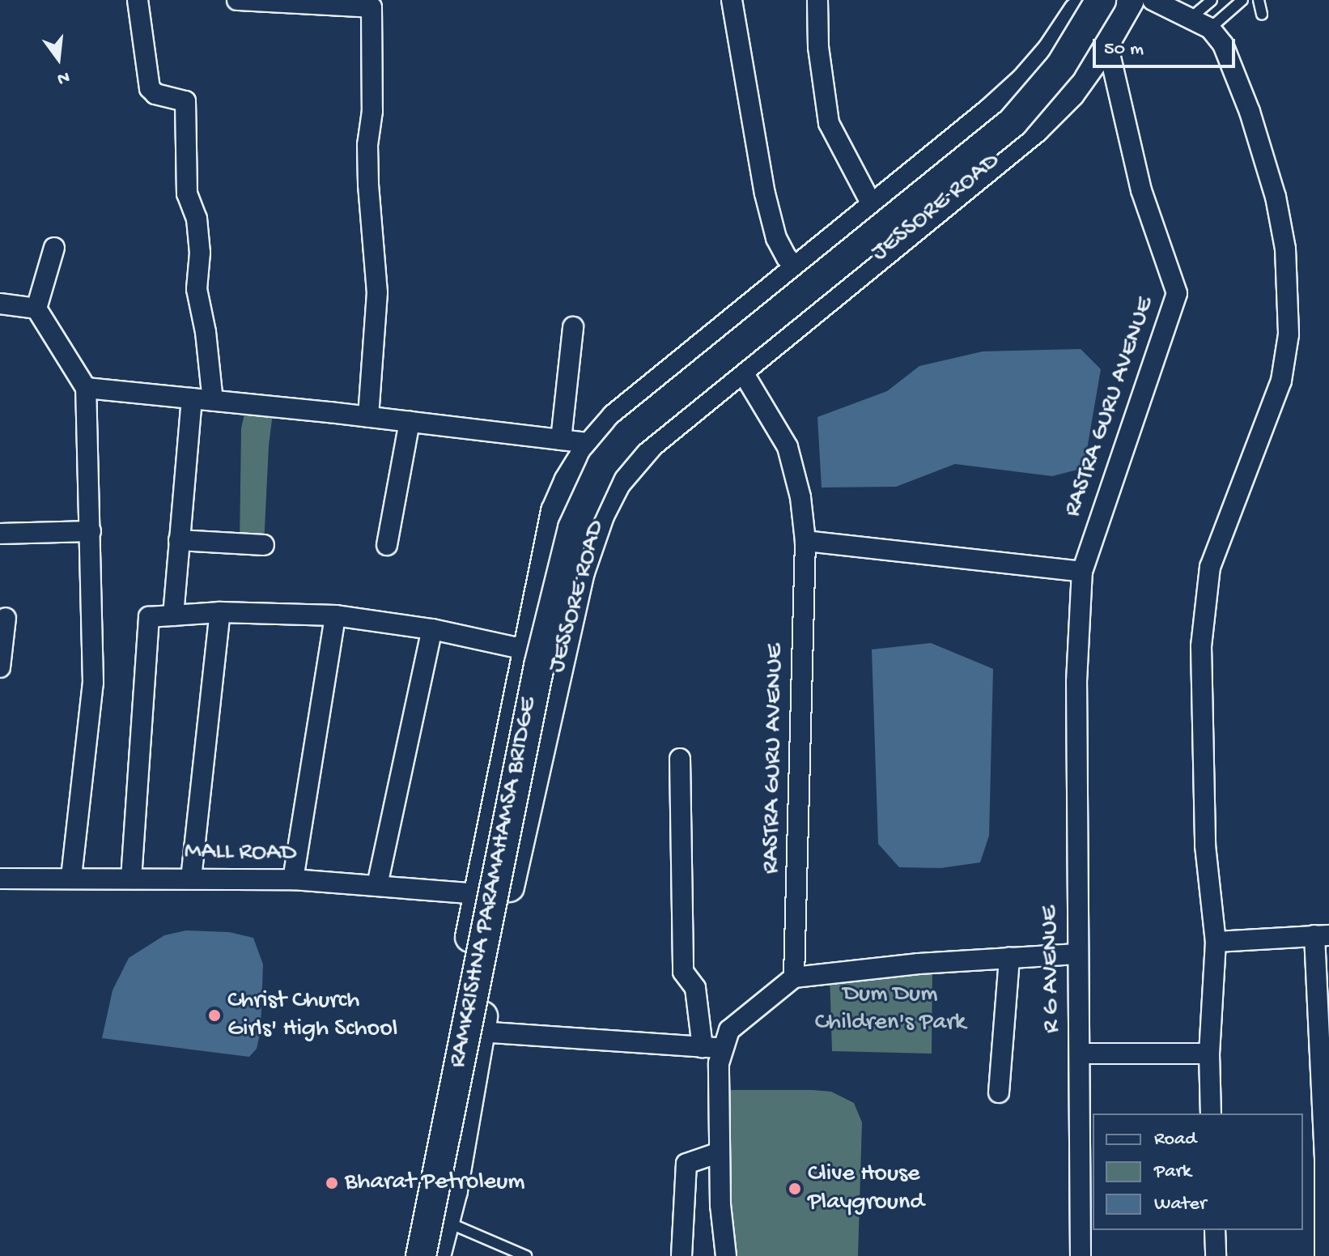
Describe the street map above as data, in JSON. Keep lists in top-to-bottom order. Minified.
{"streets":{"main road":["JESSORE ROAD","RAMKRISHNA PARAMAHAMSA BRIDGE"],"street":["RASTRA GURU AVENUE","MALL ROAD","R G AVENUE"]},"crossings":[["JESSORE ROAD","RASTRA GURU AVENUE"],["JESSORE ROAD","MALL ROAD"],["RASTRA GURU AVENUE","R G AVENUE"]],"parks":["Dum Dum Children's Park"],"places":["Christ Church Girls' High School","Bharat Petroleum","Clive House Playground"],"legend":["Road","Park","Water"],"scale_bar":"50 m","north":"bottom"}
